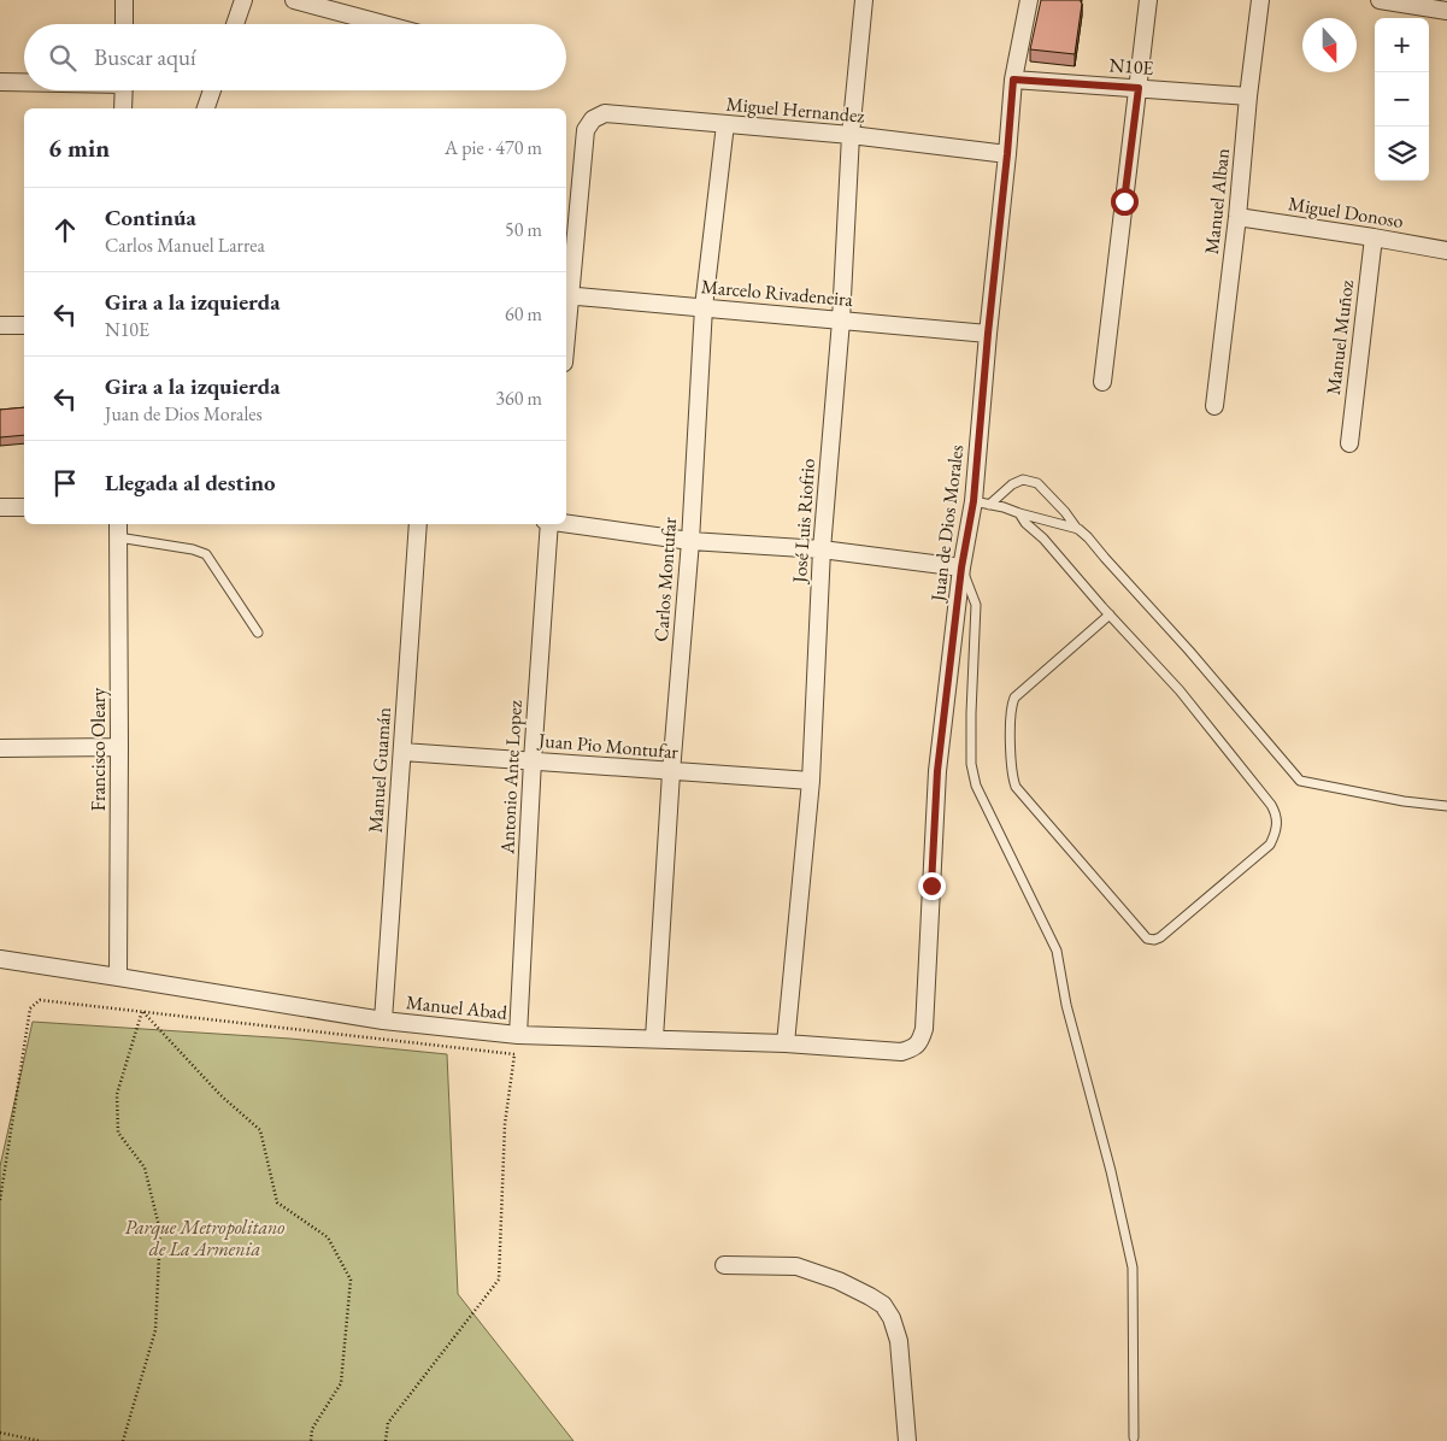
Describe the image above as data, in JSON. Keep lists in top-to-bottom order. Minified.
{"streets":{"street":["N10E","Miguel Hernandez","Manuel Alban","Miguel Donoso","Marcelo Rivadeneira","Manuel Muñoz","José Luis Riofrio","Juan de Dios Morales","Carlos Montufar","Juan Pio Montufar","Francisco Oleary","Manuel Guamán","Antonio Ante Lopez","Manuel Abad"]},"crossings":[["N10E","Manuel Alban"],["N10E","Juan de Dios Morales"],["Miguel Hernandez","Marcelo Rivadeneira"],["Miguel Hernandez","José Luis Riofrio"],["Miguel Hernandez","Juan de Dios Morales"],["Miguel Hernandez","Carlos Montufar"],["Manuel Alban","Miguel Donoso"],["Miguel Donoso","Manuel Muñoz"],["Marcelo Rivadeneira","José Luis Riofrio"],["Marcelo Rivadeneira","Juan de Dios Morales"],["Marcelo Rivadeneira","Carlos Montufar"],["José Luis Riofrio","Juan Pio Montufar"],["José Luis Riofrio","Manuel Abad"],["Juan de Dios Morales","Manuel Abad"],["Carlos Montufar","Juan Pio Montufar"],["Carlos Montufar","Manuel Abad"],["Juan Pio Montufar","Manuel Guamán"],["Juan Pio Montufar","Antonio Ante Lopez"],["Francisco Oleary","Manuel Abad"],["Manuel Guamán","Manuel Abad"],["Antonio Ante Lopez","Manuel Abad"]],"parks":["Parque Metropolitano de La Armenia"],"north":"bottom","page":{"map_buttons":["+","−"],"search":"Buscar aquí","heading":["6 min","A pie · 470 m"],"list":[["Continúa","Carlos Manuel Larrea","50 m"],["Gira a la izquierda","N10E","60 m"],["Gira a la izquierda","Juan de Dios Morales","360 m"],"Llegada al destino"]}}
